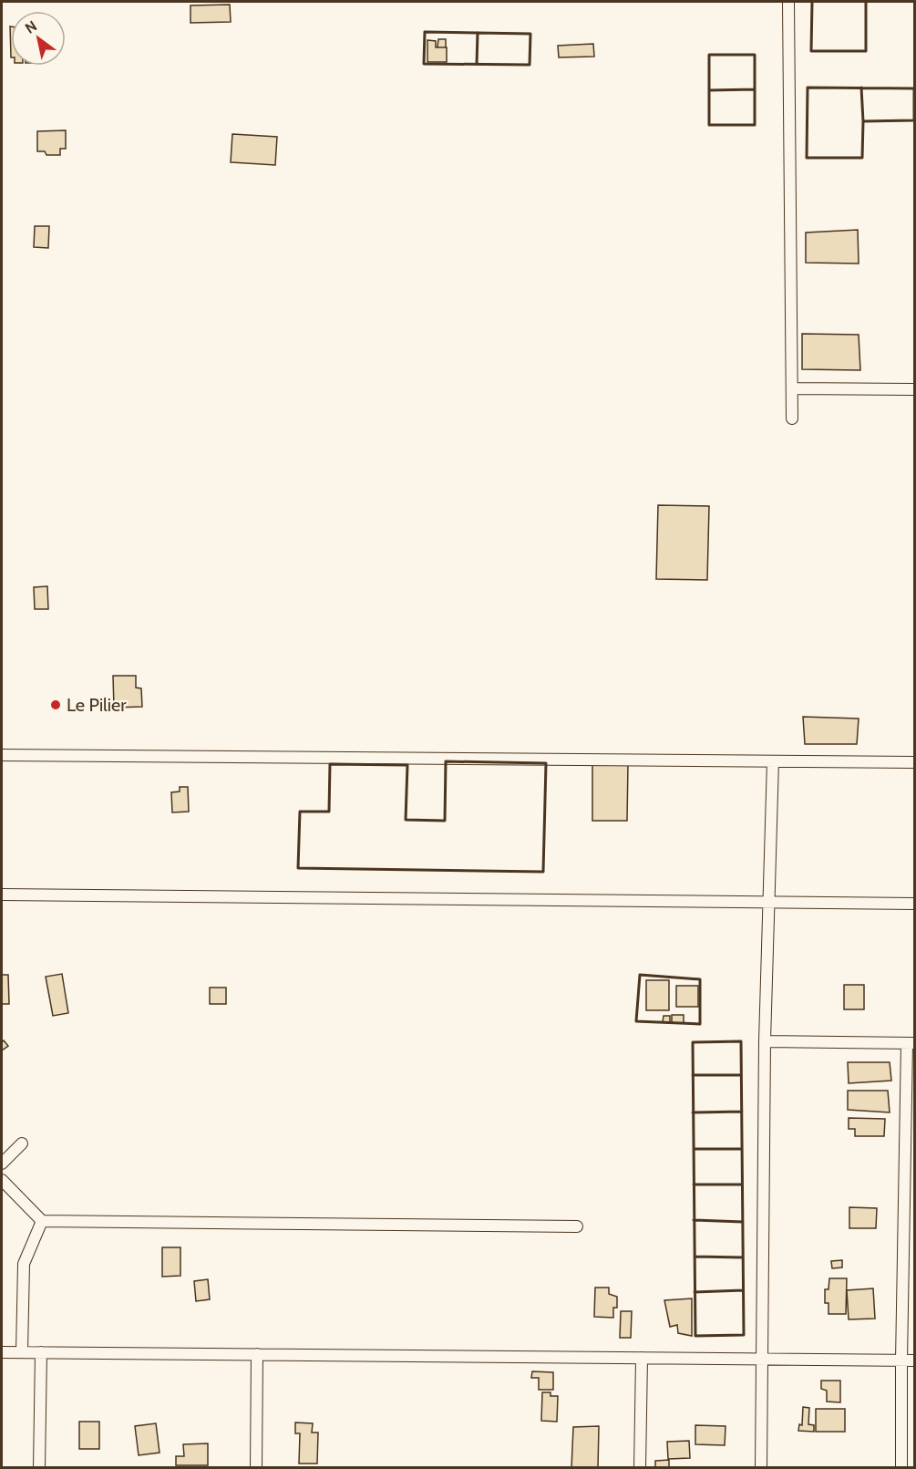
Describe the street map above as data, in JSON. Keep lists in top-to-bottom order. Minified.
{"places":["Le Pilier"],"north":"top left"}
